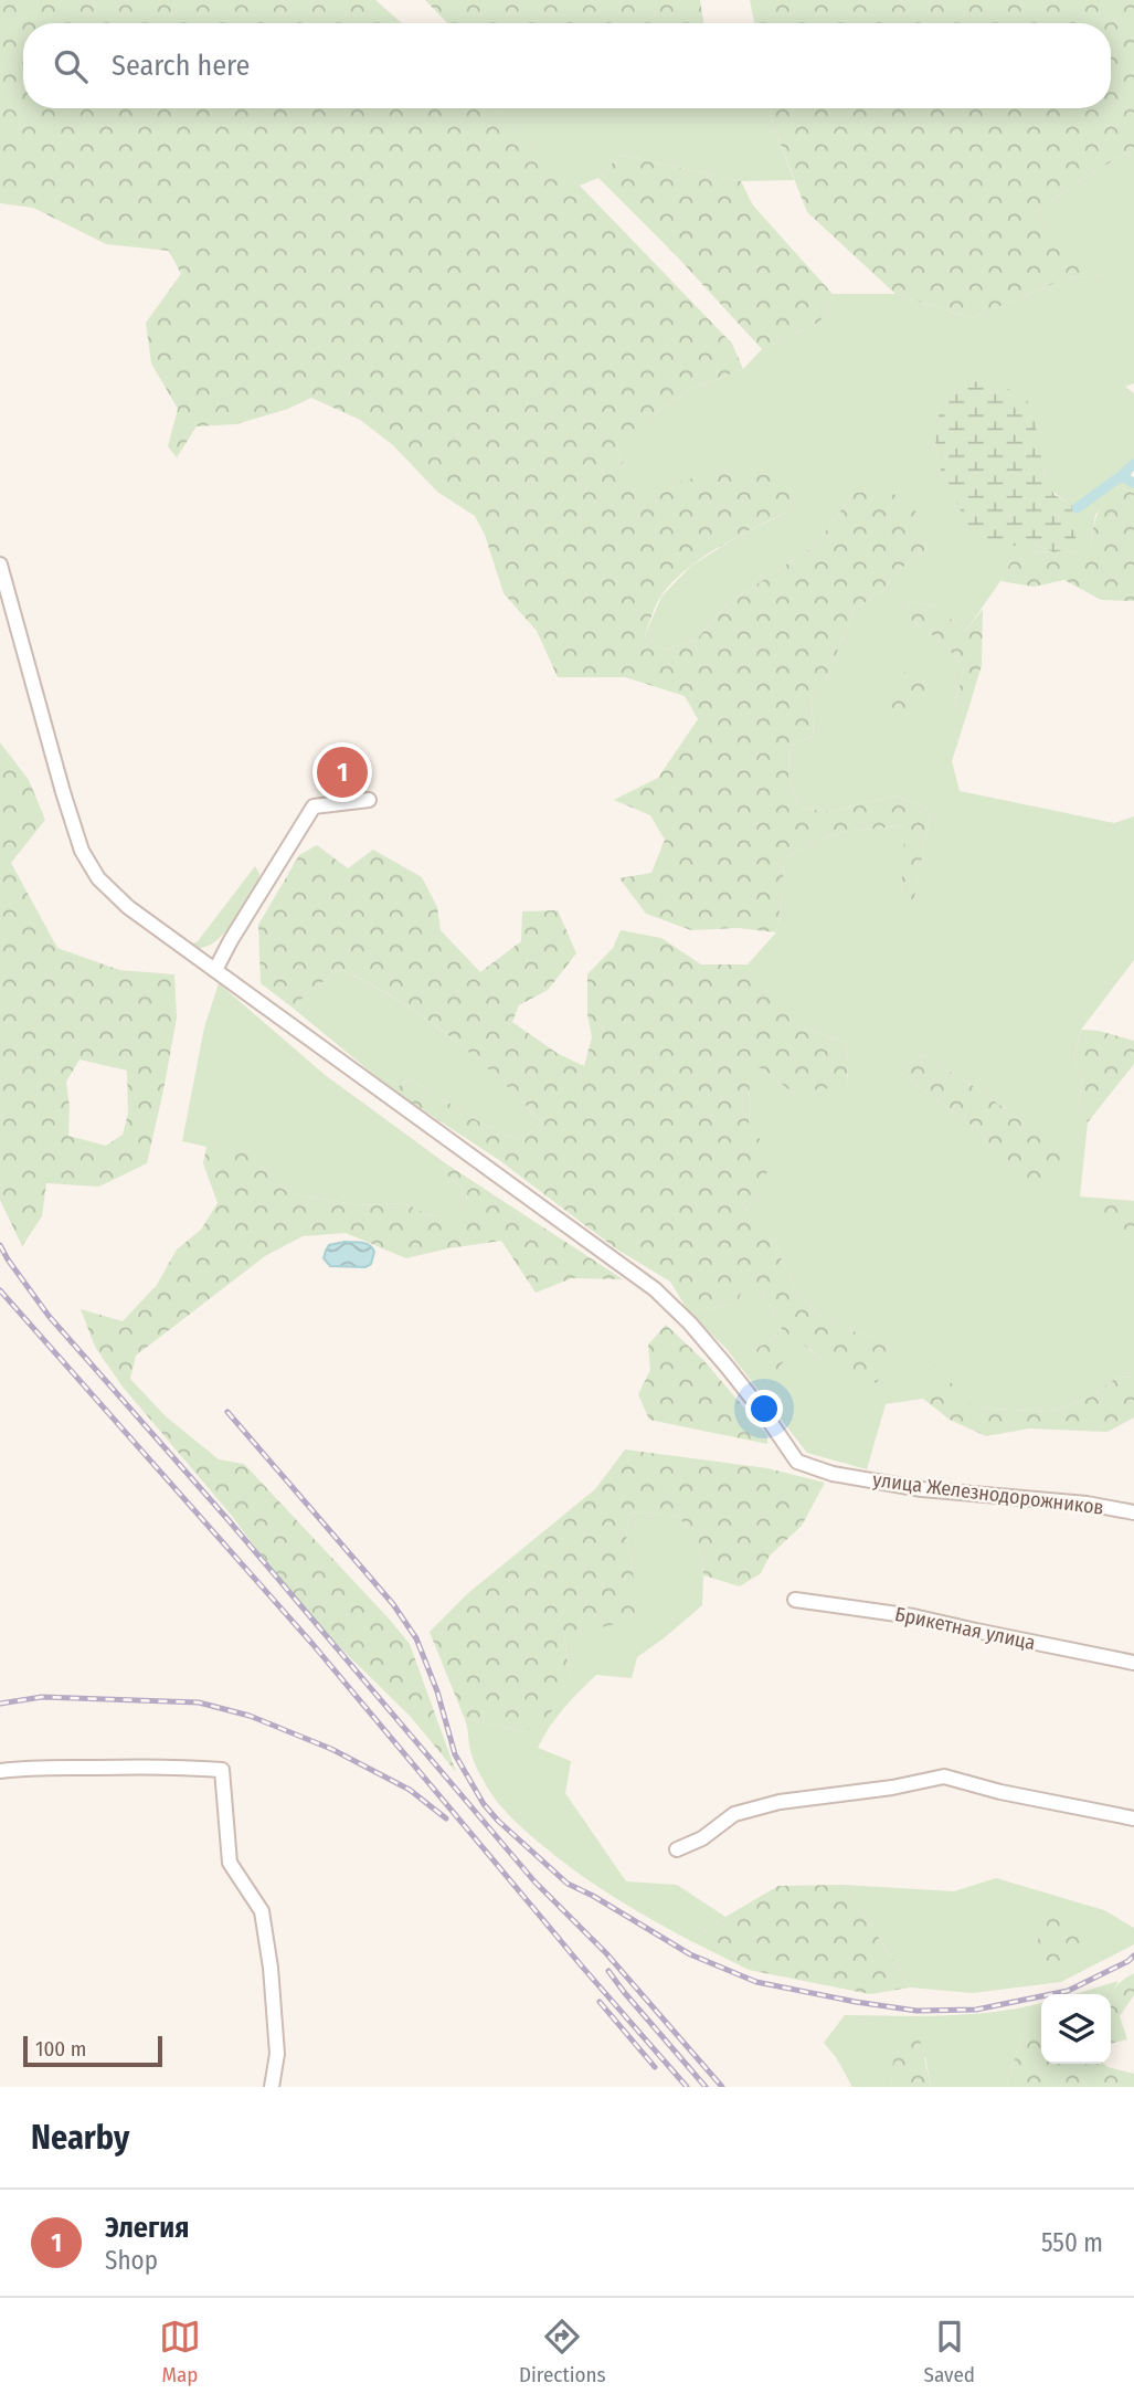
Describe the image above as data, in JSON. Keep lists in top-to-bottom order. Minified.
{"streets":{"street":["улица Железнодорожников","Брикетная улица"]},"scale_bar":"100 m","page":{"search":"Search here","pins":"1","scale":"100 m","heading":"Nearby","list":[{"mark":"1","name":"Элегия","note":"Shop","value":"550 m"}],"nav":["Map","Directions","Saved"]}}
